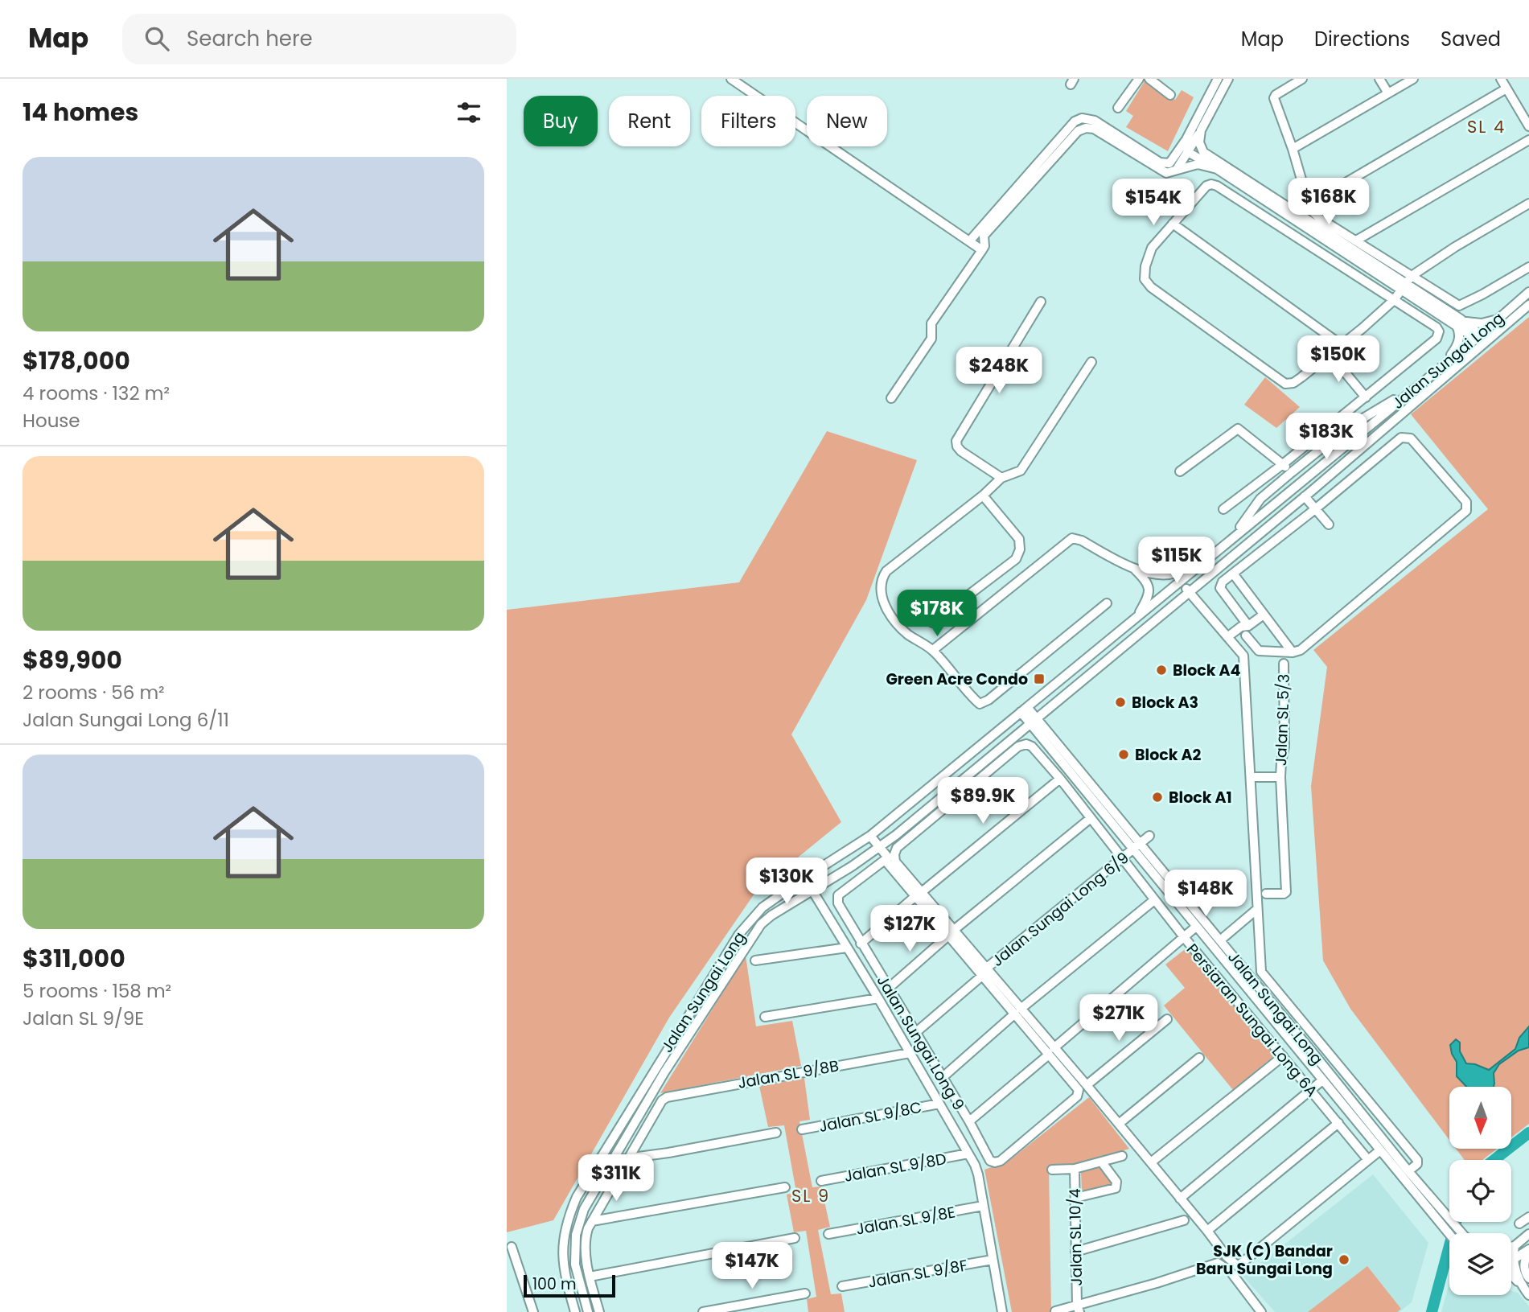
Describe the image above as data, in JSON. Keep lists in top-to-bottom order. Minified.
{"streets":{"street":["Jalan Sungai Long","Jalan SL 5/3","Jalan Sungai Long 6/9","Persiaran Sungai Long 6A","Jalan Sungai Long 9","Jalan SL 9/8B","Jalan SL 9/8C","Jalan SL 9/8D","Jalan SL 9/8E","Jalan SL 10/4","Jalan SL 9/8F"]},"crossings":[["Jalan Sungai Long","Jalan Sungai Long 6/9"],["Jalan Sungai Long 6/9","Persiaran Sungai Long 6A"],["Jalan Sungai Long 6/9","Jalan Sungai Long 9"]],"districts":["SL 4","SL 9"],"places":{"other":["Block A4","Block A3","Block A2","Block A1","SJK (C) Bandar Baru Sungai Long"],"transit":["Green Acre Condo"]},"scale_bar":"100 m","north":"bottom","page":{"header":"Map","search":"Search here","nav":["Map","Directions","Saved"],"heading":"14 homes","chip":["Buy","Rent","Filters","New"],"list":[{"name":"$178,000","note":"4 rooms · 132 m² · House"},{"name":"$89,900","note":"2 rooms · 56 m² · Jalan Sungai Long 6/11"},{"name":"$311,000","note":"5 rooms · 158 m² · Jalan SL 9/9E"}],"price":["$168K","$154K","$150K","$248K","$183K","$115K","$178K","$89.9K","$130K","$148K","$127K","$271K","$311K","$147K"],"scale":"100 m"}}
